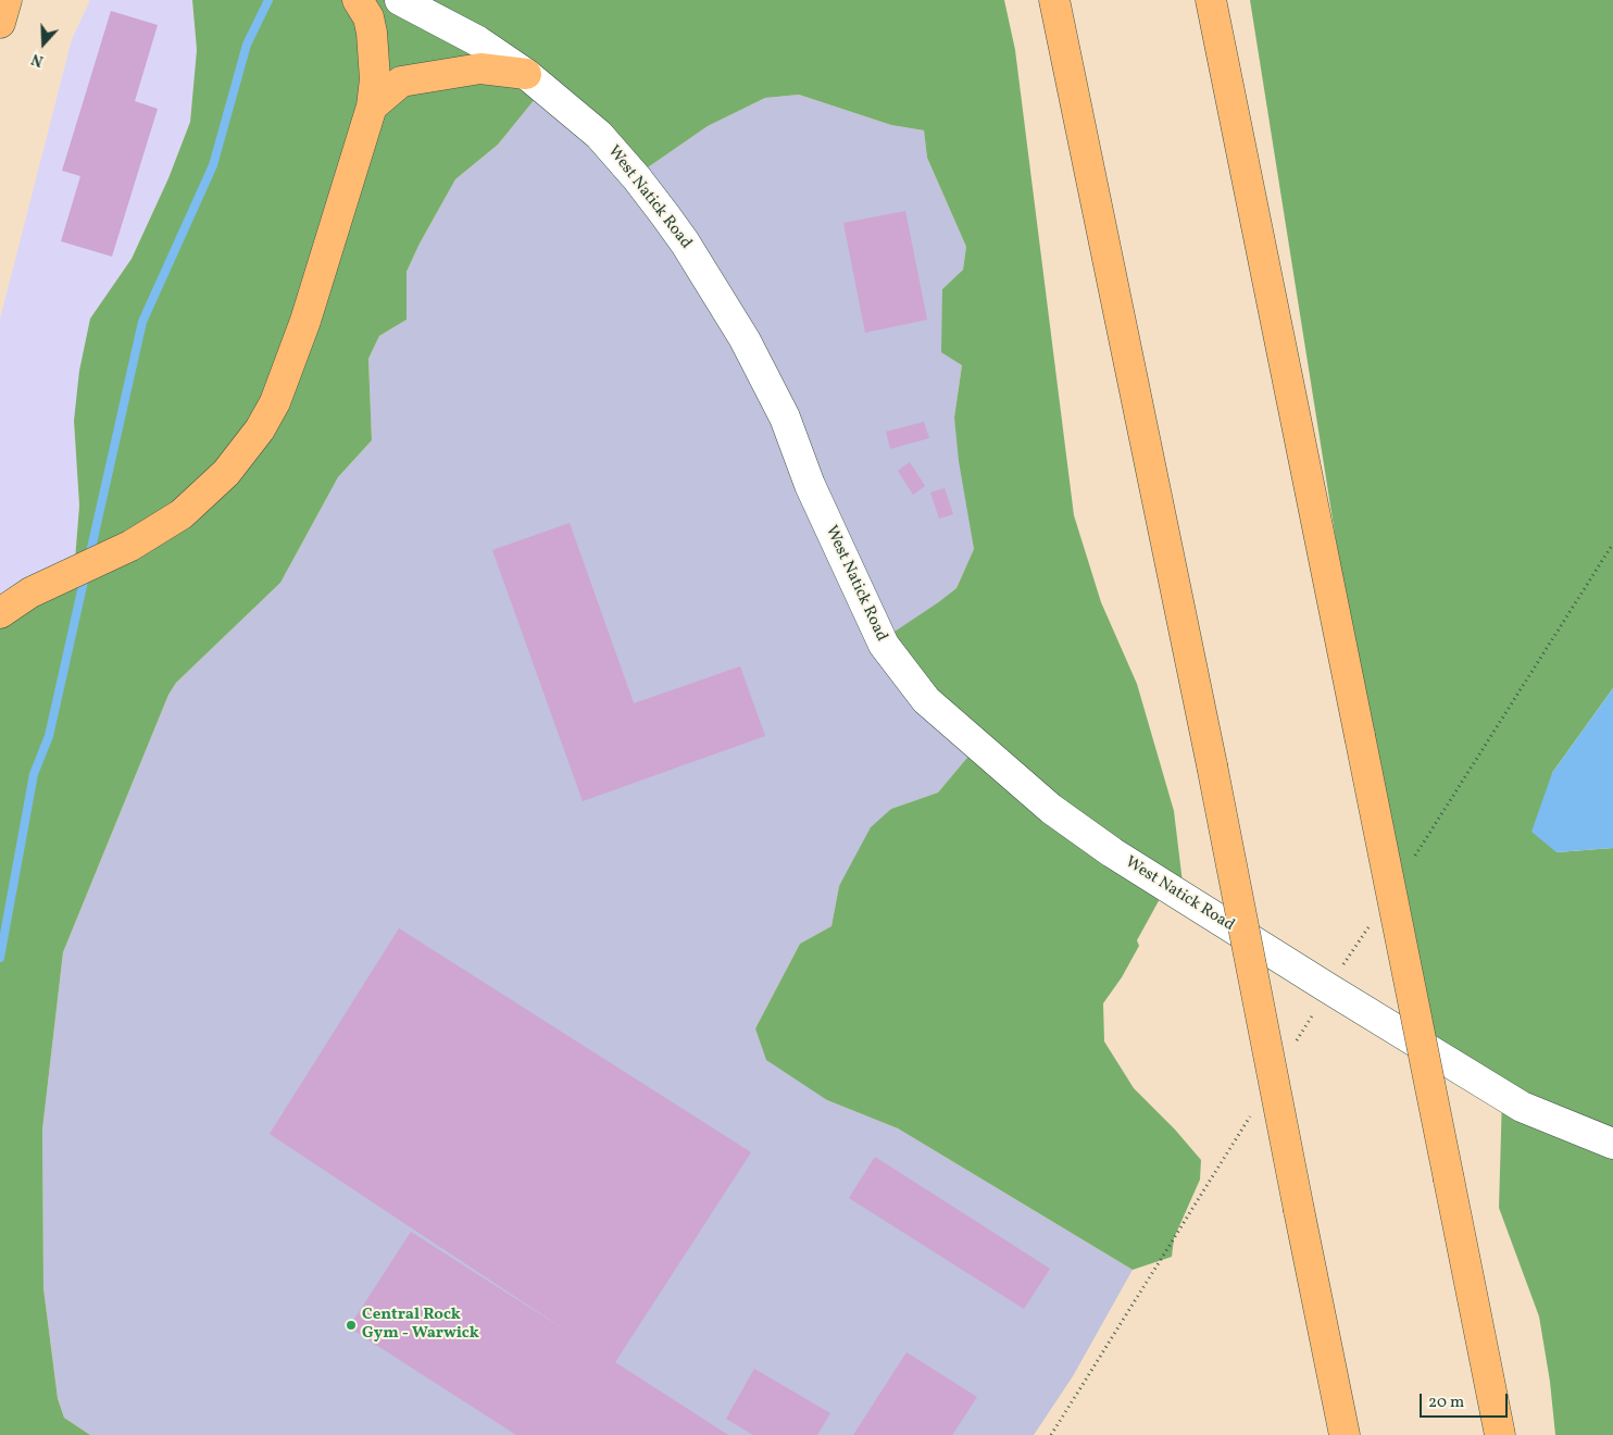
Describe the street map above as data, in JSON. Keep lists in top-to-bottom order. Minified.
{"streets":{"street":["West Natick Road"]},"places":["Central Rock Gym - Warwick"],"scale_bar":"20 m","north":"bottom"}
